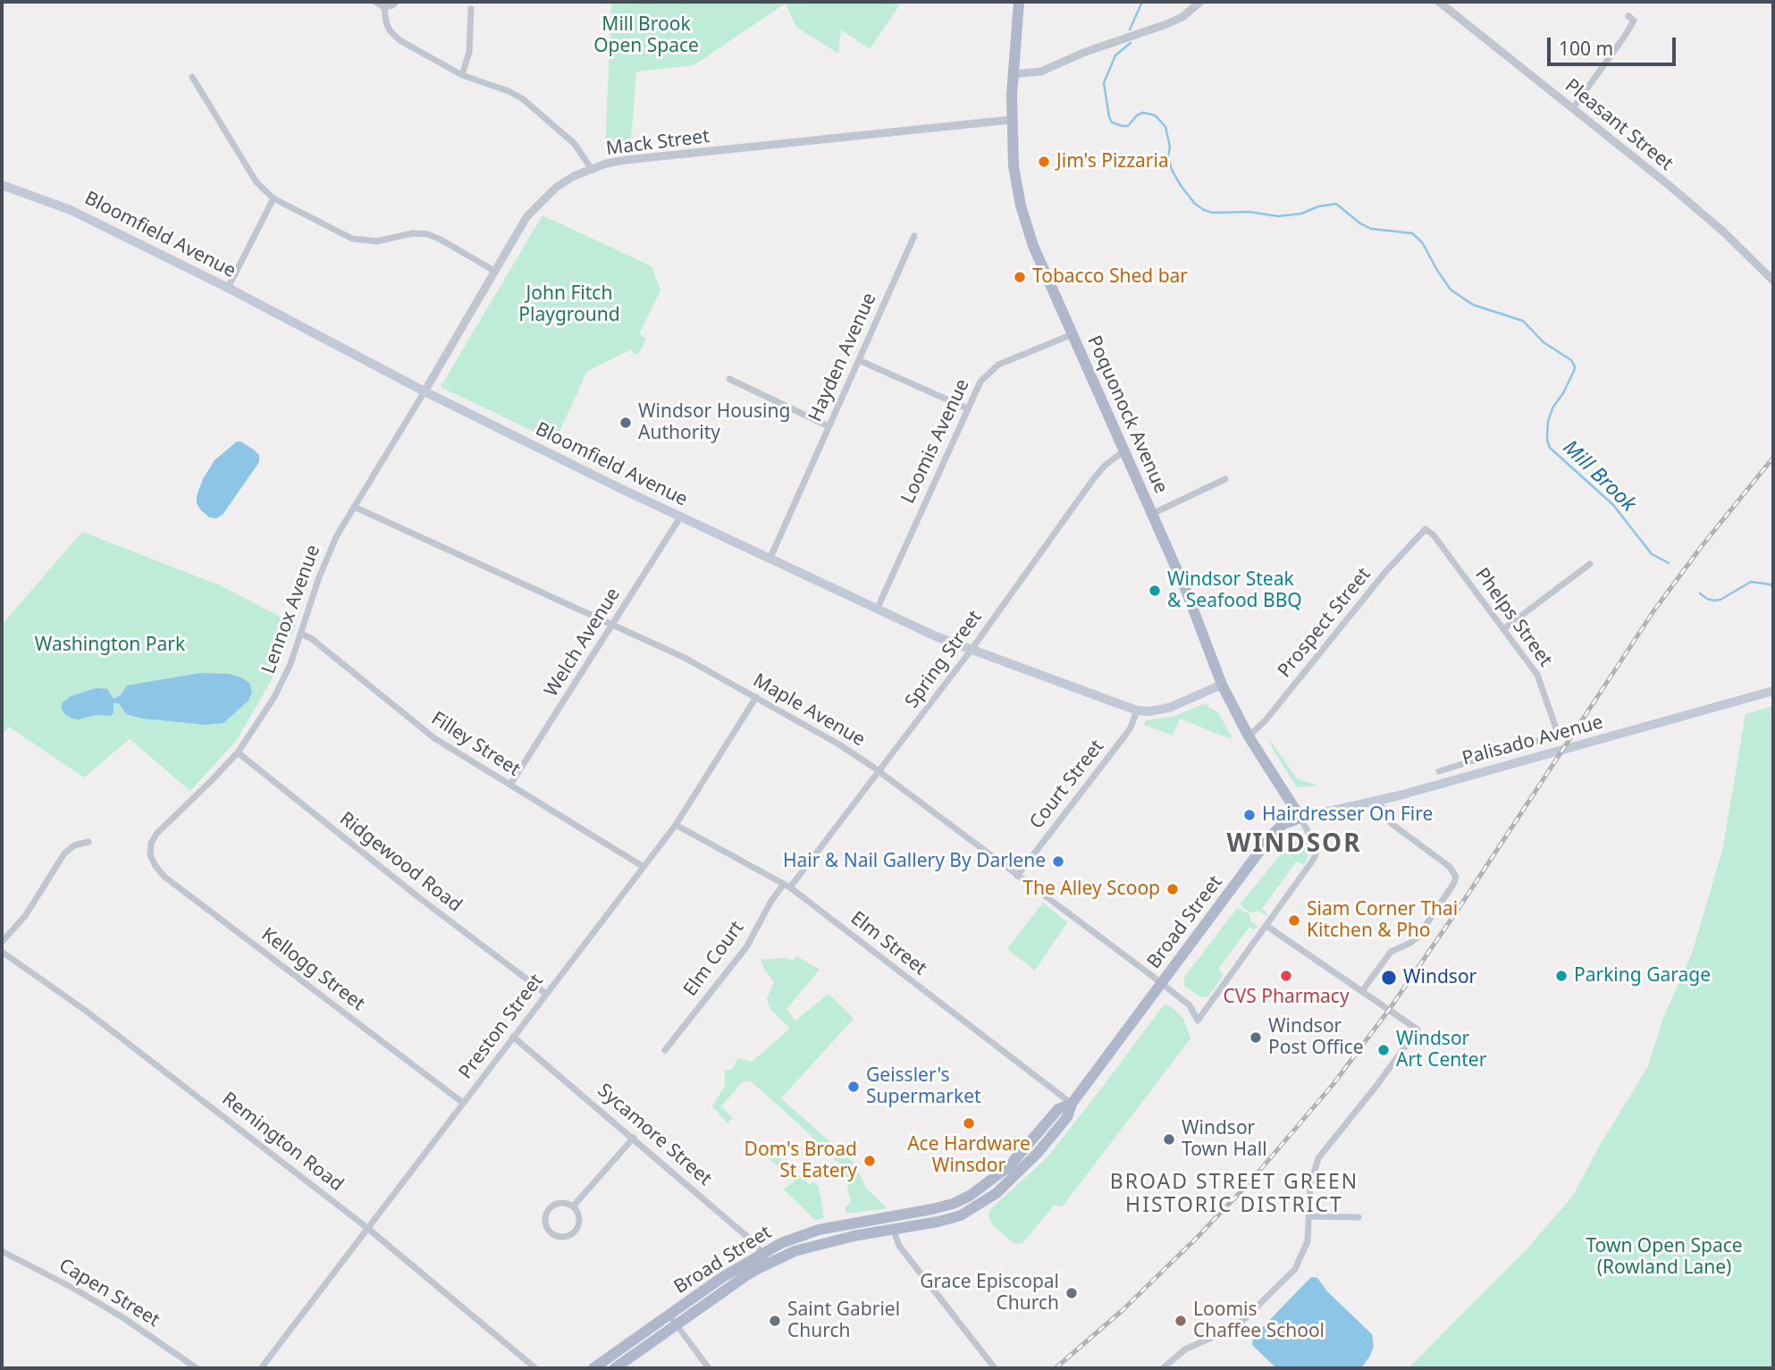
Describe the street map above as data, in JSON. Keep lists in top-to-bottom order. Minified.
{"streets":{"main road":["Bloomfield Avenue","Poquonock Avenue","Palisado Avenue","Broad Street"],"street":["Pleasant Street","Mack Street","Hayden Avenue","Loomis Avenue","Lennox Avenue","Phelps Street","Prospect Street","Welch Avenue","Spring Street","Maple Avenue","Filley Street","Court Street","Ridgewood Road","Elm Street","Elm Court","Kellogg Street","Preston Street","Sycamore Street","Remington Road","Capen Street"]},"crossings":[["Mack Street","Bloomfield Avenue"],["Mack Street","Poquonock Avenue"],["Mack Street","Lennox Avenue"],["Bloomfield Avenue","Hayden Avenue"],["Bloomfield Avenue","Poquonock Avenue"],["Bloomfield Avenue","Loomis Avenue"],["Bloomfield Avenue","Lennox Avenue"],["Bloomfield Avenue","Welch Avenue"],["Bloomfield Avenue","Spring Street"],["Bloomfield Avenue","Court Street"],["Poquonock Avenue","Loomis Avenue"],["Poquonock Avenue","Prospect Street"],["Poquonock Avenue","Spring Street"],["Poquonock Avenue","Palisado Avenue"],["Poquonock Avenue","Broad Street"],["Lennox Avenue","Maple Avenue"],["Lennox Avenue","Filley Street"],["Lennox Avenue","Ridgewood Road"],["Lennox Avenue","Kellogg Street"],["Phelps Street","Prospect Street"],["Welch Avenue","Maple Avenue"],["Welch Avenue","Filley Street"],["Spring Street","Maple Avenue"],["Spring Street","Elm Street"],["Spring Street","Elm Court"],["Maple Avenue","Court Street"],["Maple Avenue","Broad Street"],["Maple Avenue","Preston Street"],["Palisado Avenue","Broad Street"],["Filley Street","Preston Street"],["Ridgewood Road","Preston Street"],["Broad Street","Elm Street"],["Broad Street","Sycamore Street"],["Elm Street","Elm Court"],["Elm Street","Preston Street"],["Kellogg Street","Preston Street"],["Preston Street","Sycamore Street"],["Preston Street","Remington Road"]],"districts":["WINDSOR","BROAD STREET GREEN HISTORIC DISTRICT"],"water":["Mill Brook"],"parks":["Mill Brook Open Space","John Fitch Playground","Washington Park","Town Open Space (Rowland Lane)"],"places":["Jim's Pizzaria","Tobacco Shed bar","Windsor Housing Authority","Windsor Steak & Seafood BBQ","Hairdresser On Fire","Hair & Nail Gallery By Darlene","The Alley Scoop","Siam Corner Thai Kitchen & Pho","CVS Pharmacy","Parking Garage","Windsor","Windsor Post Office","Windsor Art Center","Geissler's Supermarket","Ace Hardware Winsdor","Windsor Town Hall","Dom's Broad St Eatery","Grace Episcopal Church","Saint Gabriel Church","Loomis Chaffee School"],"scale_bar":"100 m"}
